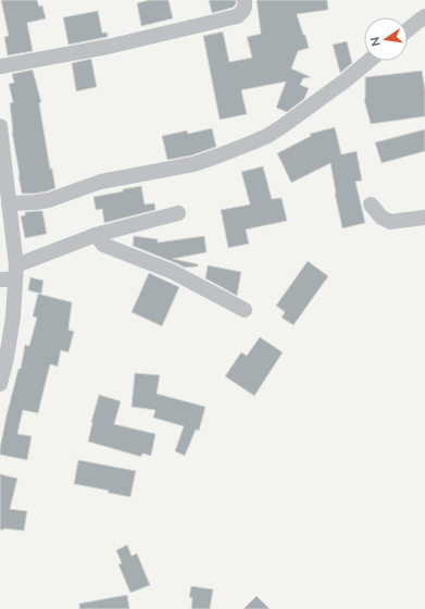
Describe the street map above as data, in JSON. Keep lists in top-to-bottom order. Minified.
{"north":"left"}
